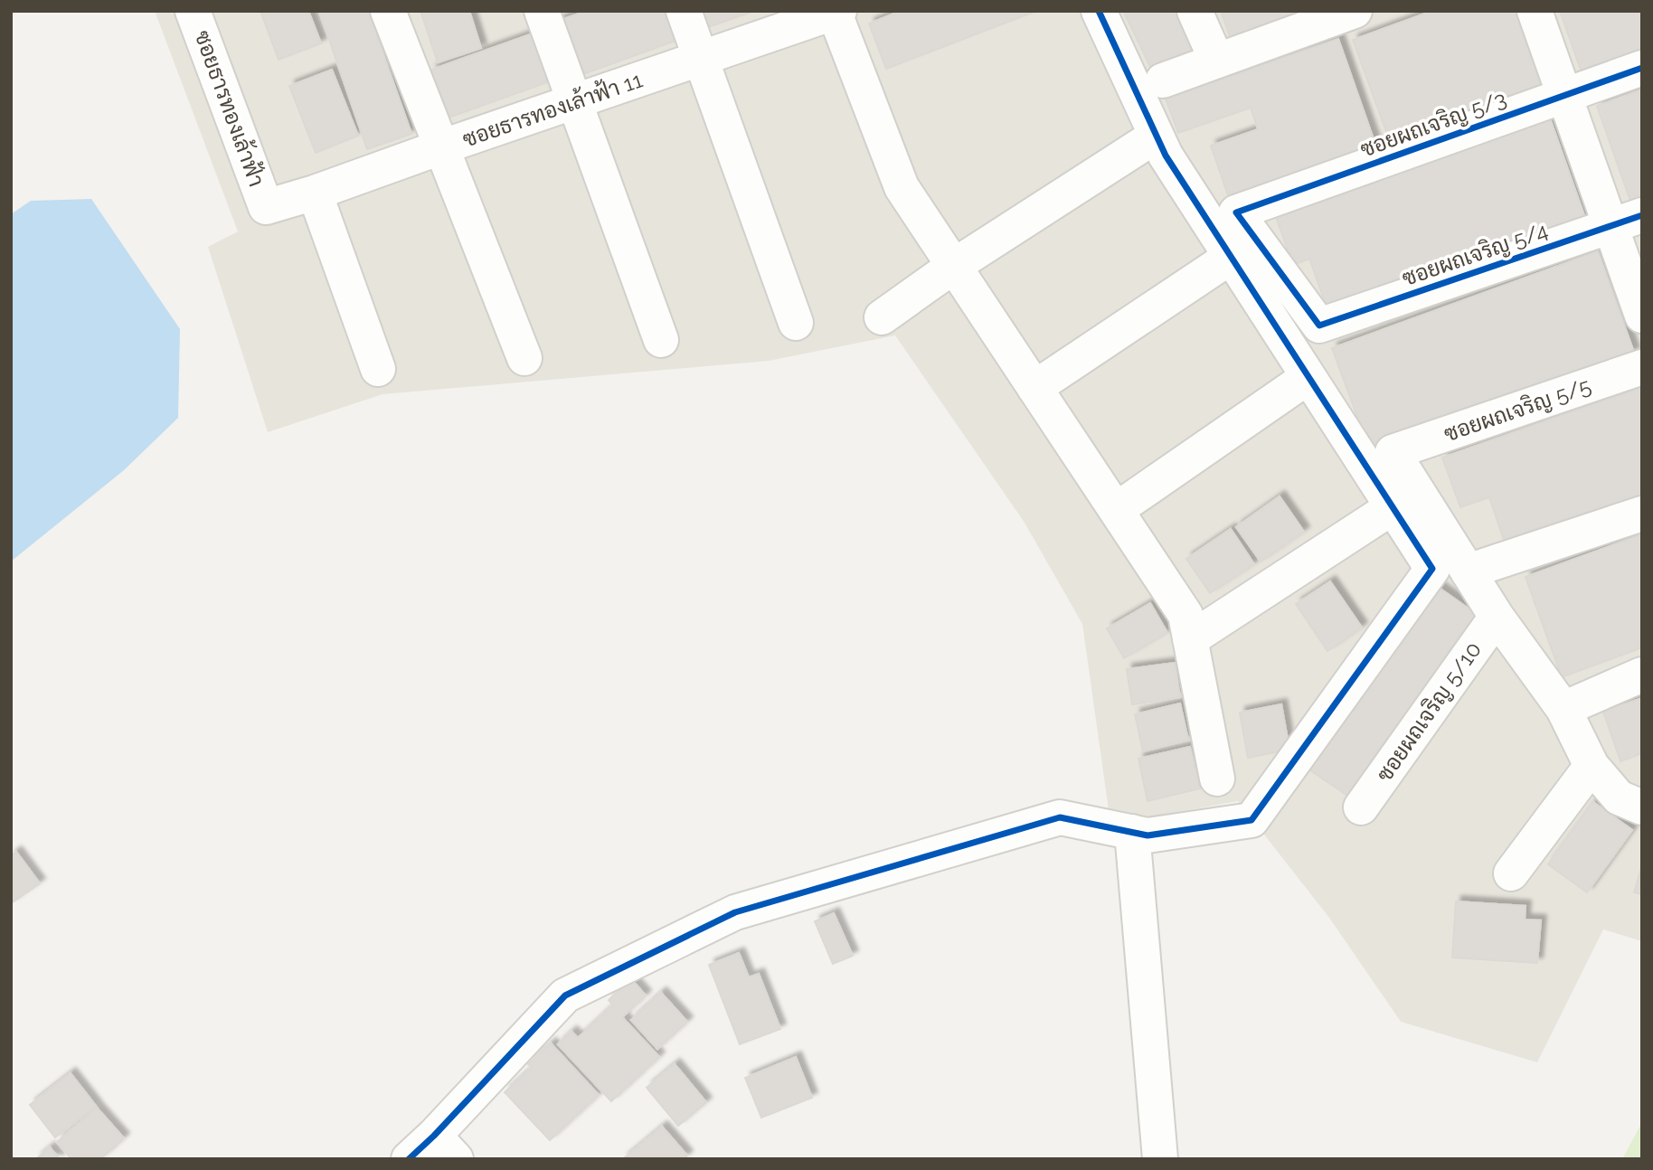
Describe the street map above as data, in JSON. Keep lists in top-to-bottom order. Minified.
{"streets":{"street":["ซอยธารทองเล้าฟ้า","ซอยธารทองเล้าฟ้า 11","ซอยผถเจริญ 5/3","ซอยผถเจริญ 5/4","ซอยผถเจริญ 5/5","ซอยผถเจริญ 5/10"]},"crossings":[["ซอยธารทองเล้าฟ้า","ซอยธารทองเล้าฟ้า 11"],["ซอยผถเจริญ 5/3","ซอยผถเจริญ 5/4"]]}
